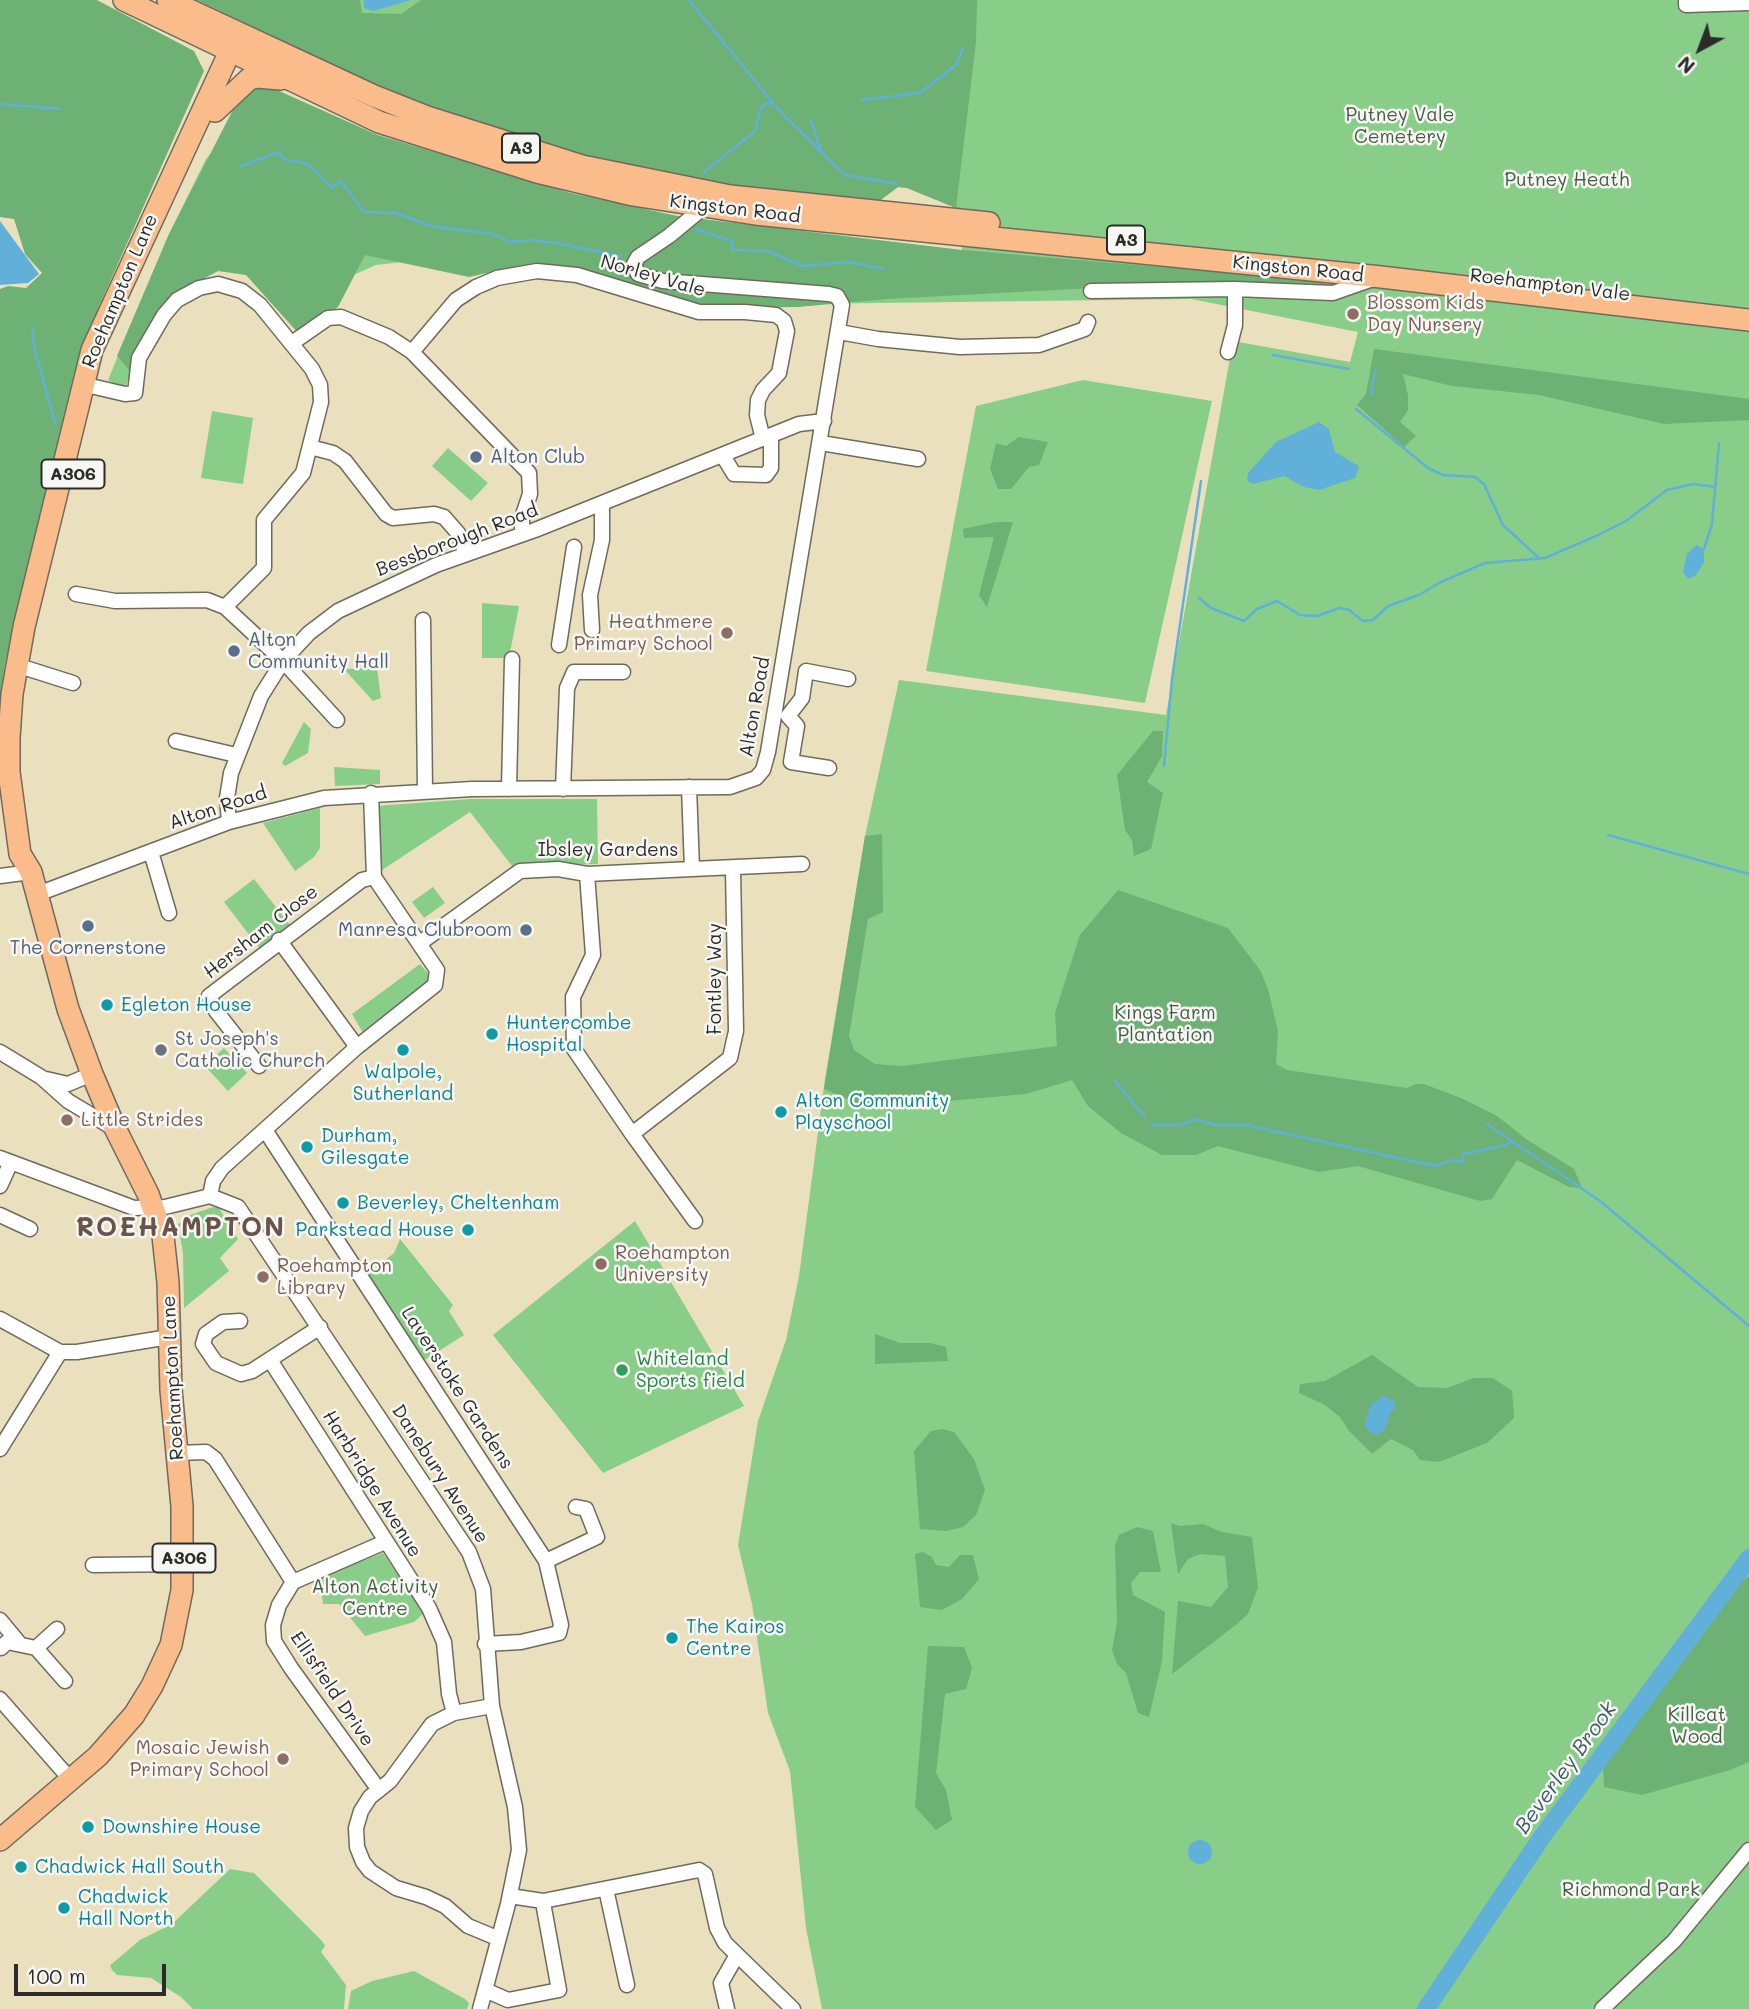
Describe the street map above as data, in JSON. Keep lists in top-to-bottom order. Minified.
{"streets":{"highway":["A3","Kingston Road","Roehampton Vale","Roehampton Lane","A306"],"street":["Norley Vale","Bessborough Road","Alton Road","Ibsley Gardens","Hersham Close","Fontley Way","Laverstoke Gardens","Danebury Avenue","Harbridge Avenue","Ellisfield Drive"]},"crossings":[["A3","Roehampton Vale"],["Kingston Road","Roehampton Vale"],["Kingston Road","Roehampton Lane"],["Kingston Road","A306"],["Kingston Road","Alton Road"],["Norley Vale","Bessborough Road"],["Roehampton Lane","A306"],["Roehampton Lane","Alton Road"],["Bessborough Road","Alton Road"],["Alton Road","Ibsley Gardens"],["Ibsley Gardens","Fontley Way"],["Laverstoke Gardens","Danebury Avenue"]],"districts":["ROEHAMPTON"],"water":["Beverley Brook"],"parks":["Putney Vale Cemetery","Putney Heath","Kings Farm Plantation","Alton Activity Centre","Killcat Wood","Richmond Park"],"places":["Blossom Kids Day Nursery","Alton Club","Heathmere Primary School","Alton Community Hall","The Cornerstone","Manresa Clubroom","Egleton House","Huntercombe Hospital","St Joseph's Catholic Church","Walpole, Sutherland","Alton Community Playschool","Little Strides","Durham, Gilesgate","Beverley, Cheltenham","Parkstead House","Roehampton University","Roehampton Library","Whiteland Sports field","The Kairos Centre","Mosaic Jewish Primary School","Downshire House","Chadwick Hall South","Chadwick Hall North"],"scale_bar":"100 m","north":"bottom left"}
